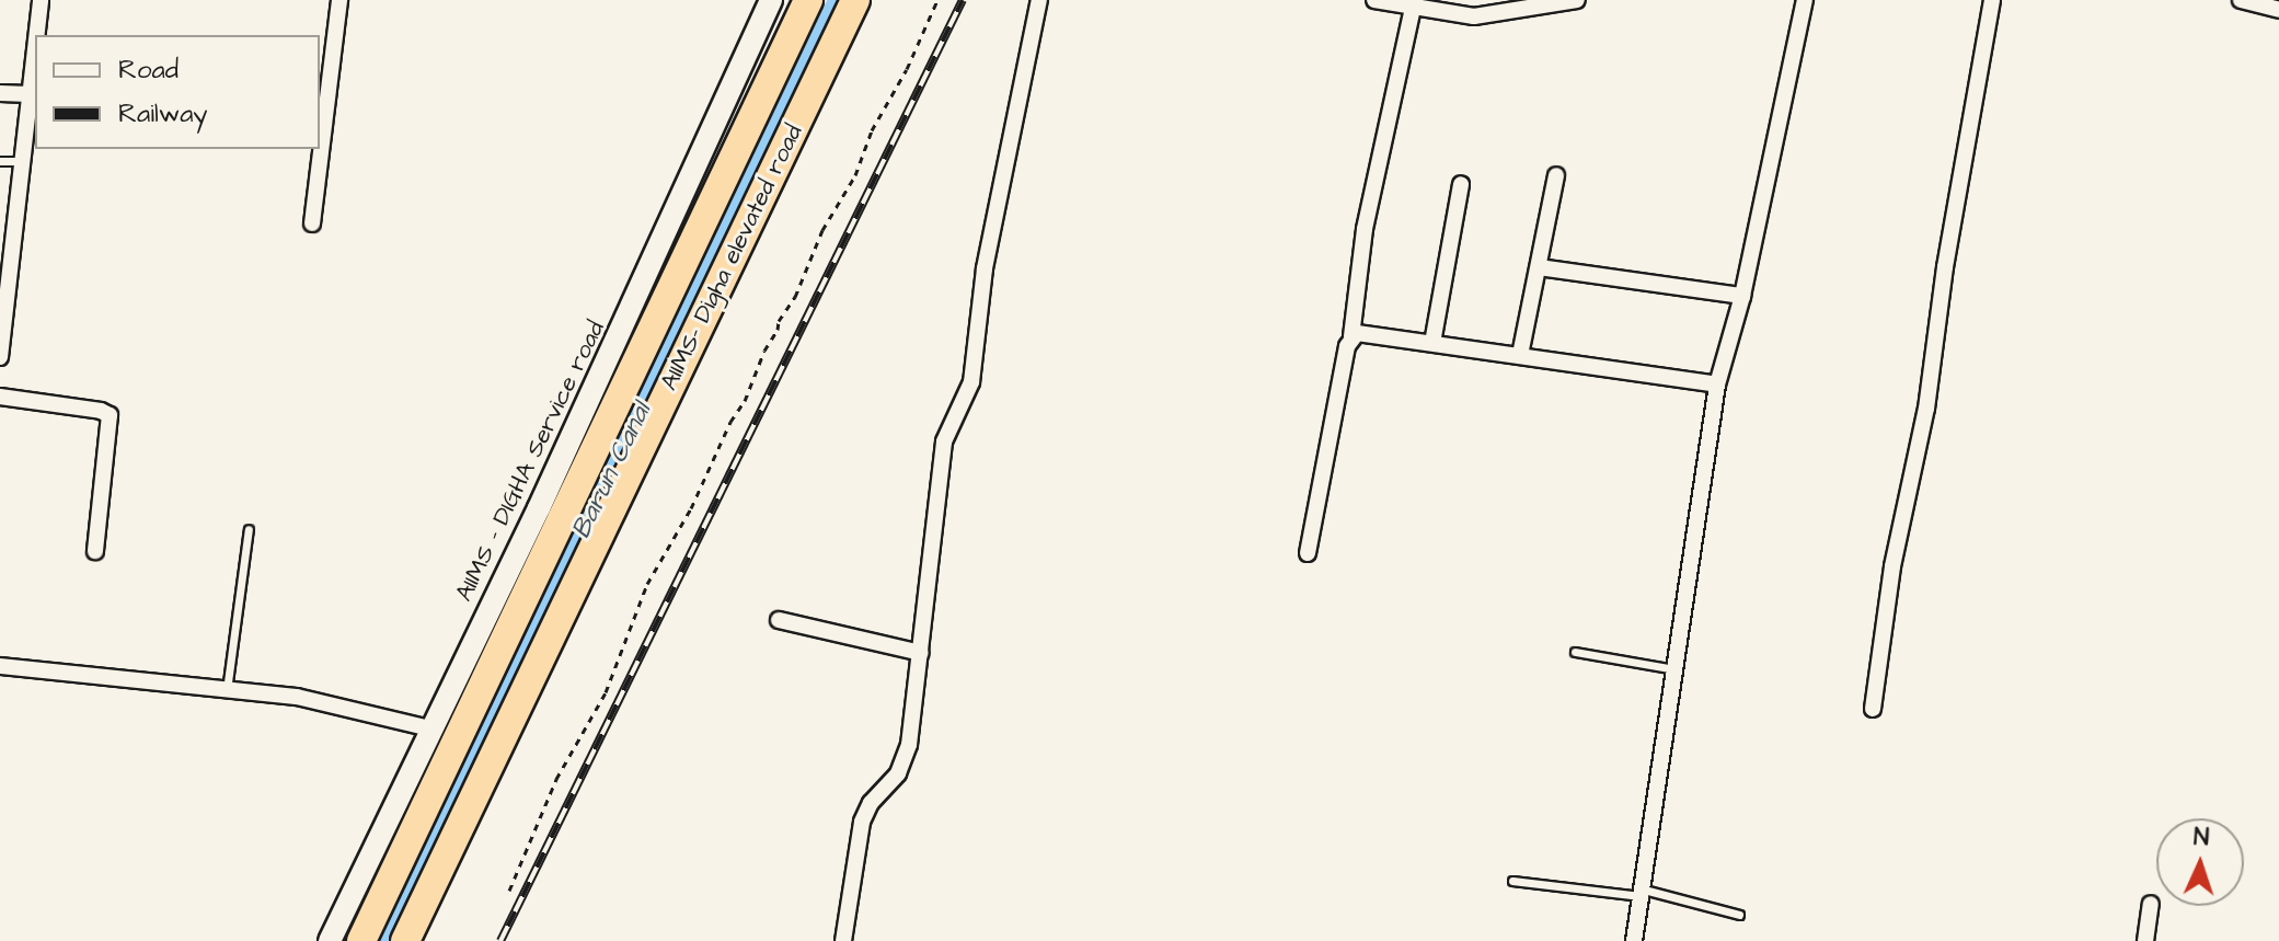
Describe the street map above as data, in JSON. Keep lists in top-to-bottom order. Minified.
{"streets":{"highway":["AIIMS- Digha elevated road"],"main road":["AIIMS - DIGHA Service road"]},"water":["Barun Canal"],"legend":["Road","Railway"],"north":"top"}
